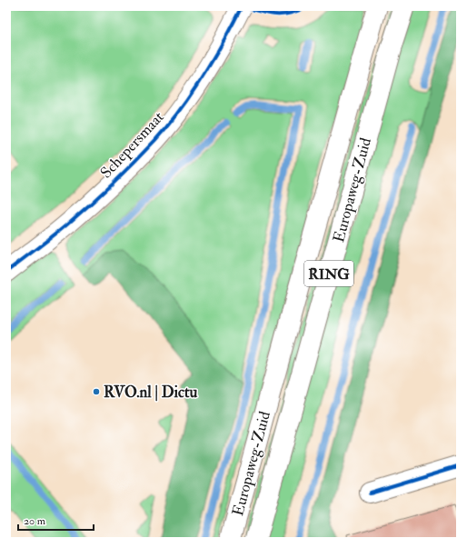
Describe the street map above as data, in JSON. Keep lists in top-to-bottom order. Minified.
{"streets":{"main road":["Schepersmaat","Europaweg-Zuid","RING"]},"places":["RVO.nl | Dictu"],"scale_bar":"20 m"}
